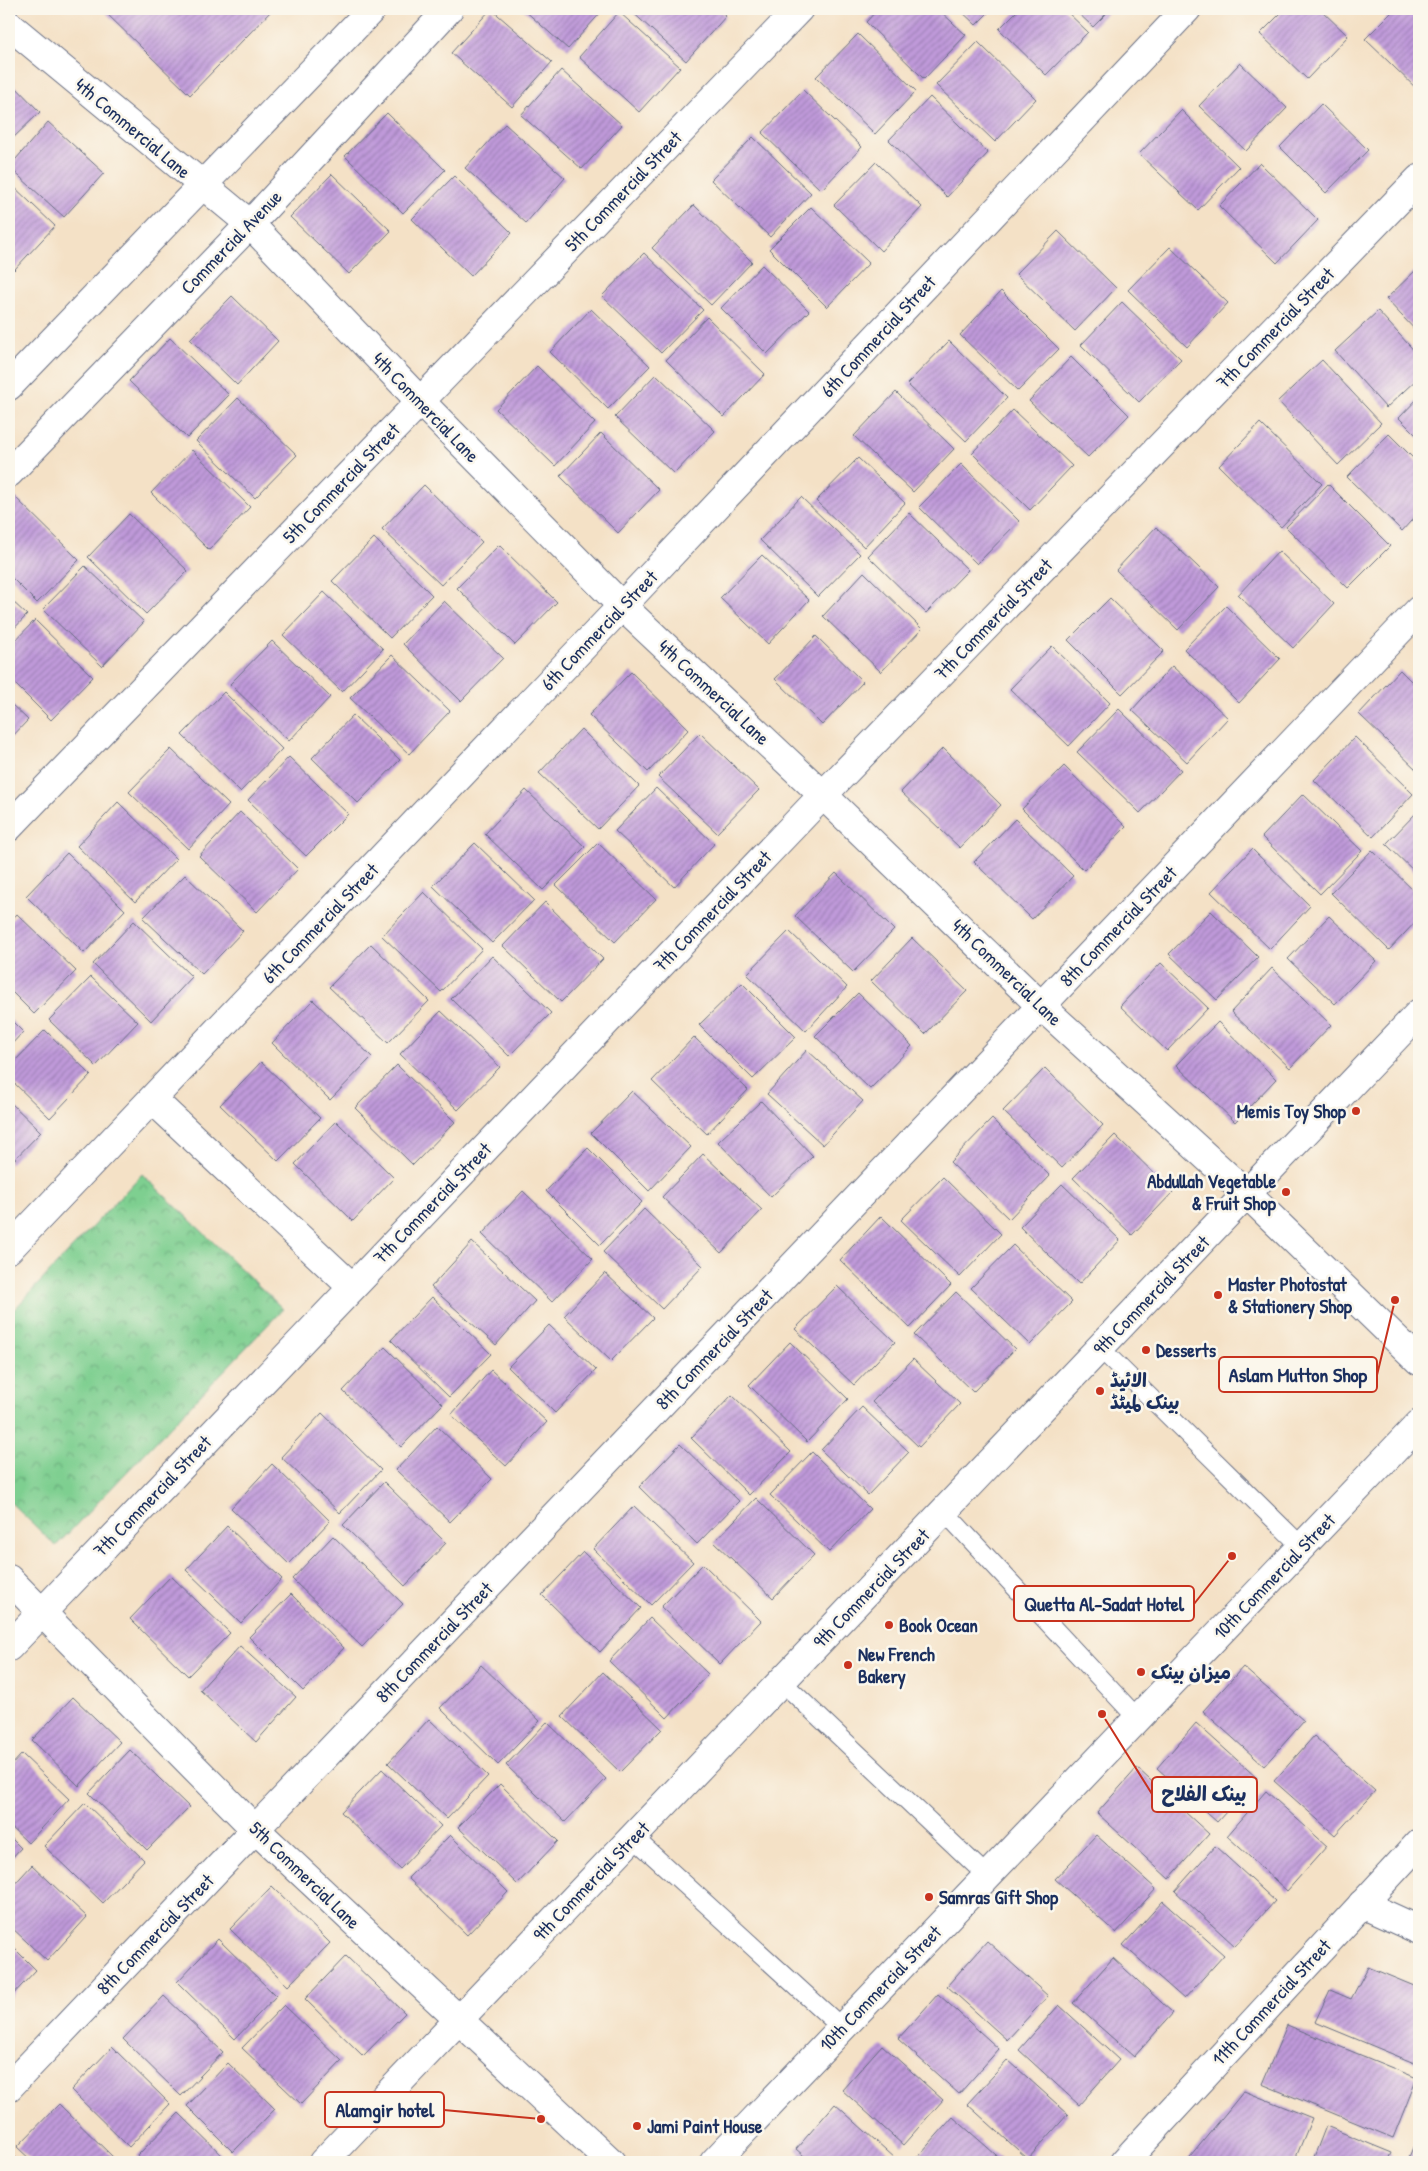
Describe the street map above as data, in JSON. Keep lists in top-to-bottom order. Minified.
{"streets":{"street":["4th Commercial Lane","5th Commercial Street","Commercial Avenue","7th Commercial Street","6th Commercial Street","8th Commercial Street","9th Commercial Street","10th Commercial Street","5th Commercial Lane","11th Commercial Street"]},"crossings":[["4th Commercial Lane","5th Commercial Street"],["4th Commercial Lane","Commercial Avenue"],["4th Commercial Lane","7th Commercial Street"],["4th Commercial Lane","6th Commercial Street"],["4th Commercial Lane","8th Commercial Street"],["4th Commercial Lane","9th Commercial Street"],["7th Commercial Street","5th Commercial Lane"],["8th Commercial Street","5th Commercial Lane"],["9th Commercial Street","5th Commercial Lane"]],"places":["Memis Toy Shop","Abdullah Vegetable & Fruit Shop","Master Photostat & Stationery Shop","Aslam Mutton Shop","Desserts","الائیڈ بینک لمیٹڈ","Quetta Al-Sadat Hotel","Book Ocean","New French Bakery","میزان بینک","بینک الفلاح","Samras Gift Shop","Alamgir hotel","Jami Paint House"]}
